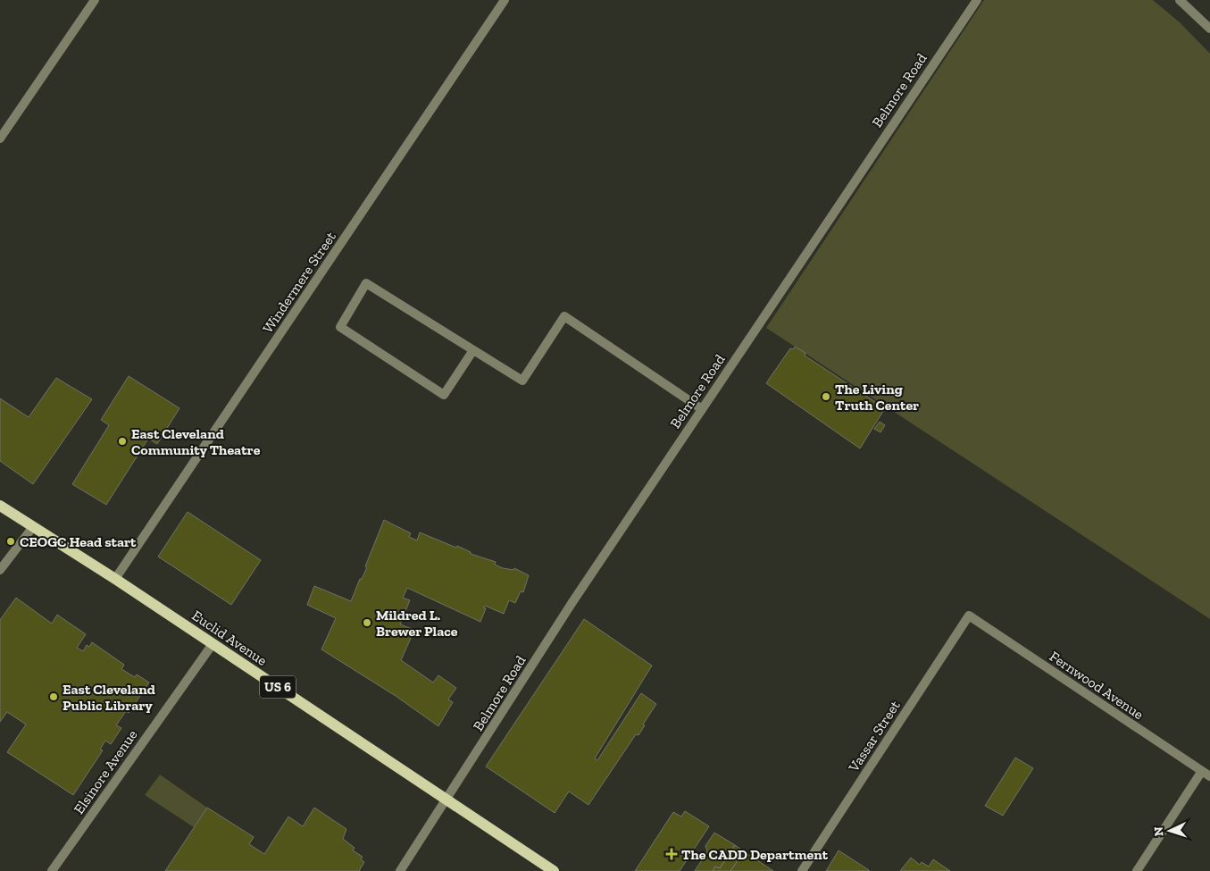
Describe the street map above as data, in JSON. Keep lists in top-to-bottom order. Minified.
{"streets":{"main road":["Euclid Avenue","US 6"],"street":["Belmore Road","Windermere Street","Fernwood Avenue","Vassar Street","Elsinore Avenue"]},"crossings":[["Belmore Road","Euclid Avenue"],["Windermere Street","Euclid Avenue"],["Euclid Avenue","Elsinore Avenue"],["Fernwood Avenue","Vassar Street"]],"places":{"other":["The Living Truth Center","East Cleveland Community Theatre","CEOGC Head start","Mildred L. Brewer Place","East Cleveland Public Library"],"health":["The CADD Department"]},"north":"left"}
